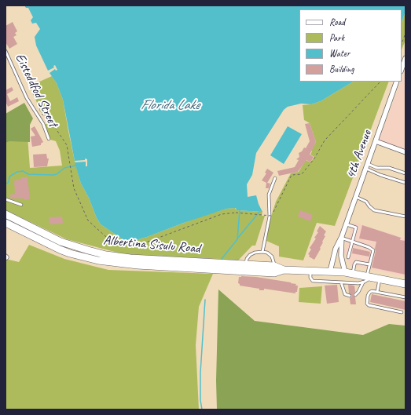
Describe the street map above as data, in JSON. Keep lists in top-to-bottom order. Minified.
{"streets":{"main road":["Albertina Sisulu Road"],"street":["4th Avenue"],"lane":["Eisteddfod Street"]},"crossings":[["4th Avenue","Albertina Sisulu Road"]],"water":["Florida Lake"],"legend":["Road","Park","Water","Building"]}
